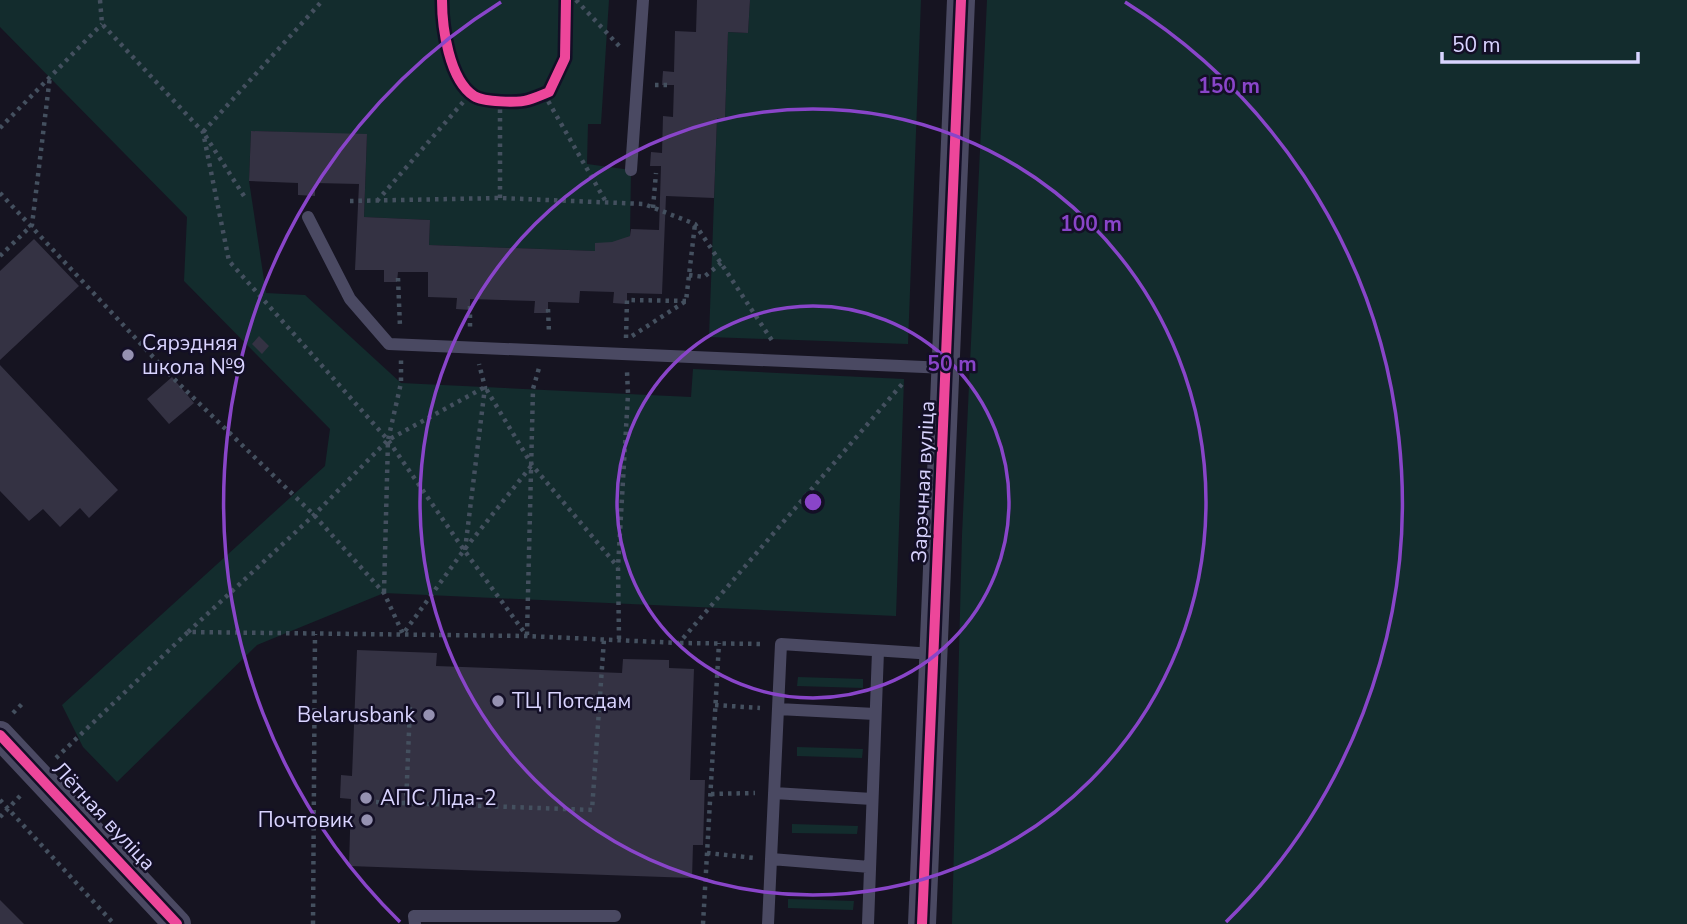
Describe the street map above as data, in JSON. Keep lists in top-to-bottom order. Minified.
{"streets":{"street":["Зарэчная вуліца","Лётная вуліца"]},"places":["Сярэдняя школа №9","ТЦ Потсдам","Belarusbank","АПС Ліда-2","Почтовик"],"scale_bar":"50 m","rings":["150 m","100 m","50 m"]}
